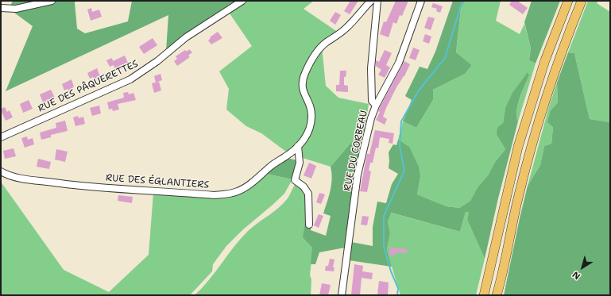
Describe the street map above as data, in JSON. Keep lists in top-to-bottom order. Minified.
{"streets":{"street":["RUE DES PÂQUERETTES","RUE DU CORBEAU","RUE DES ÉGLANTIERS"]},"north":"bottom left"}
